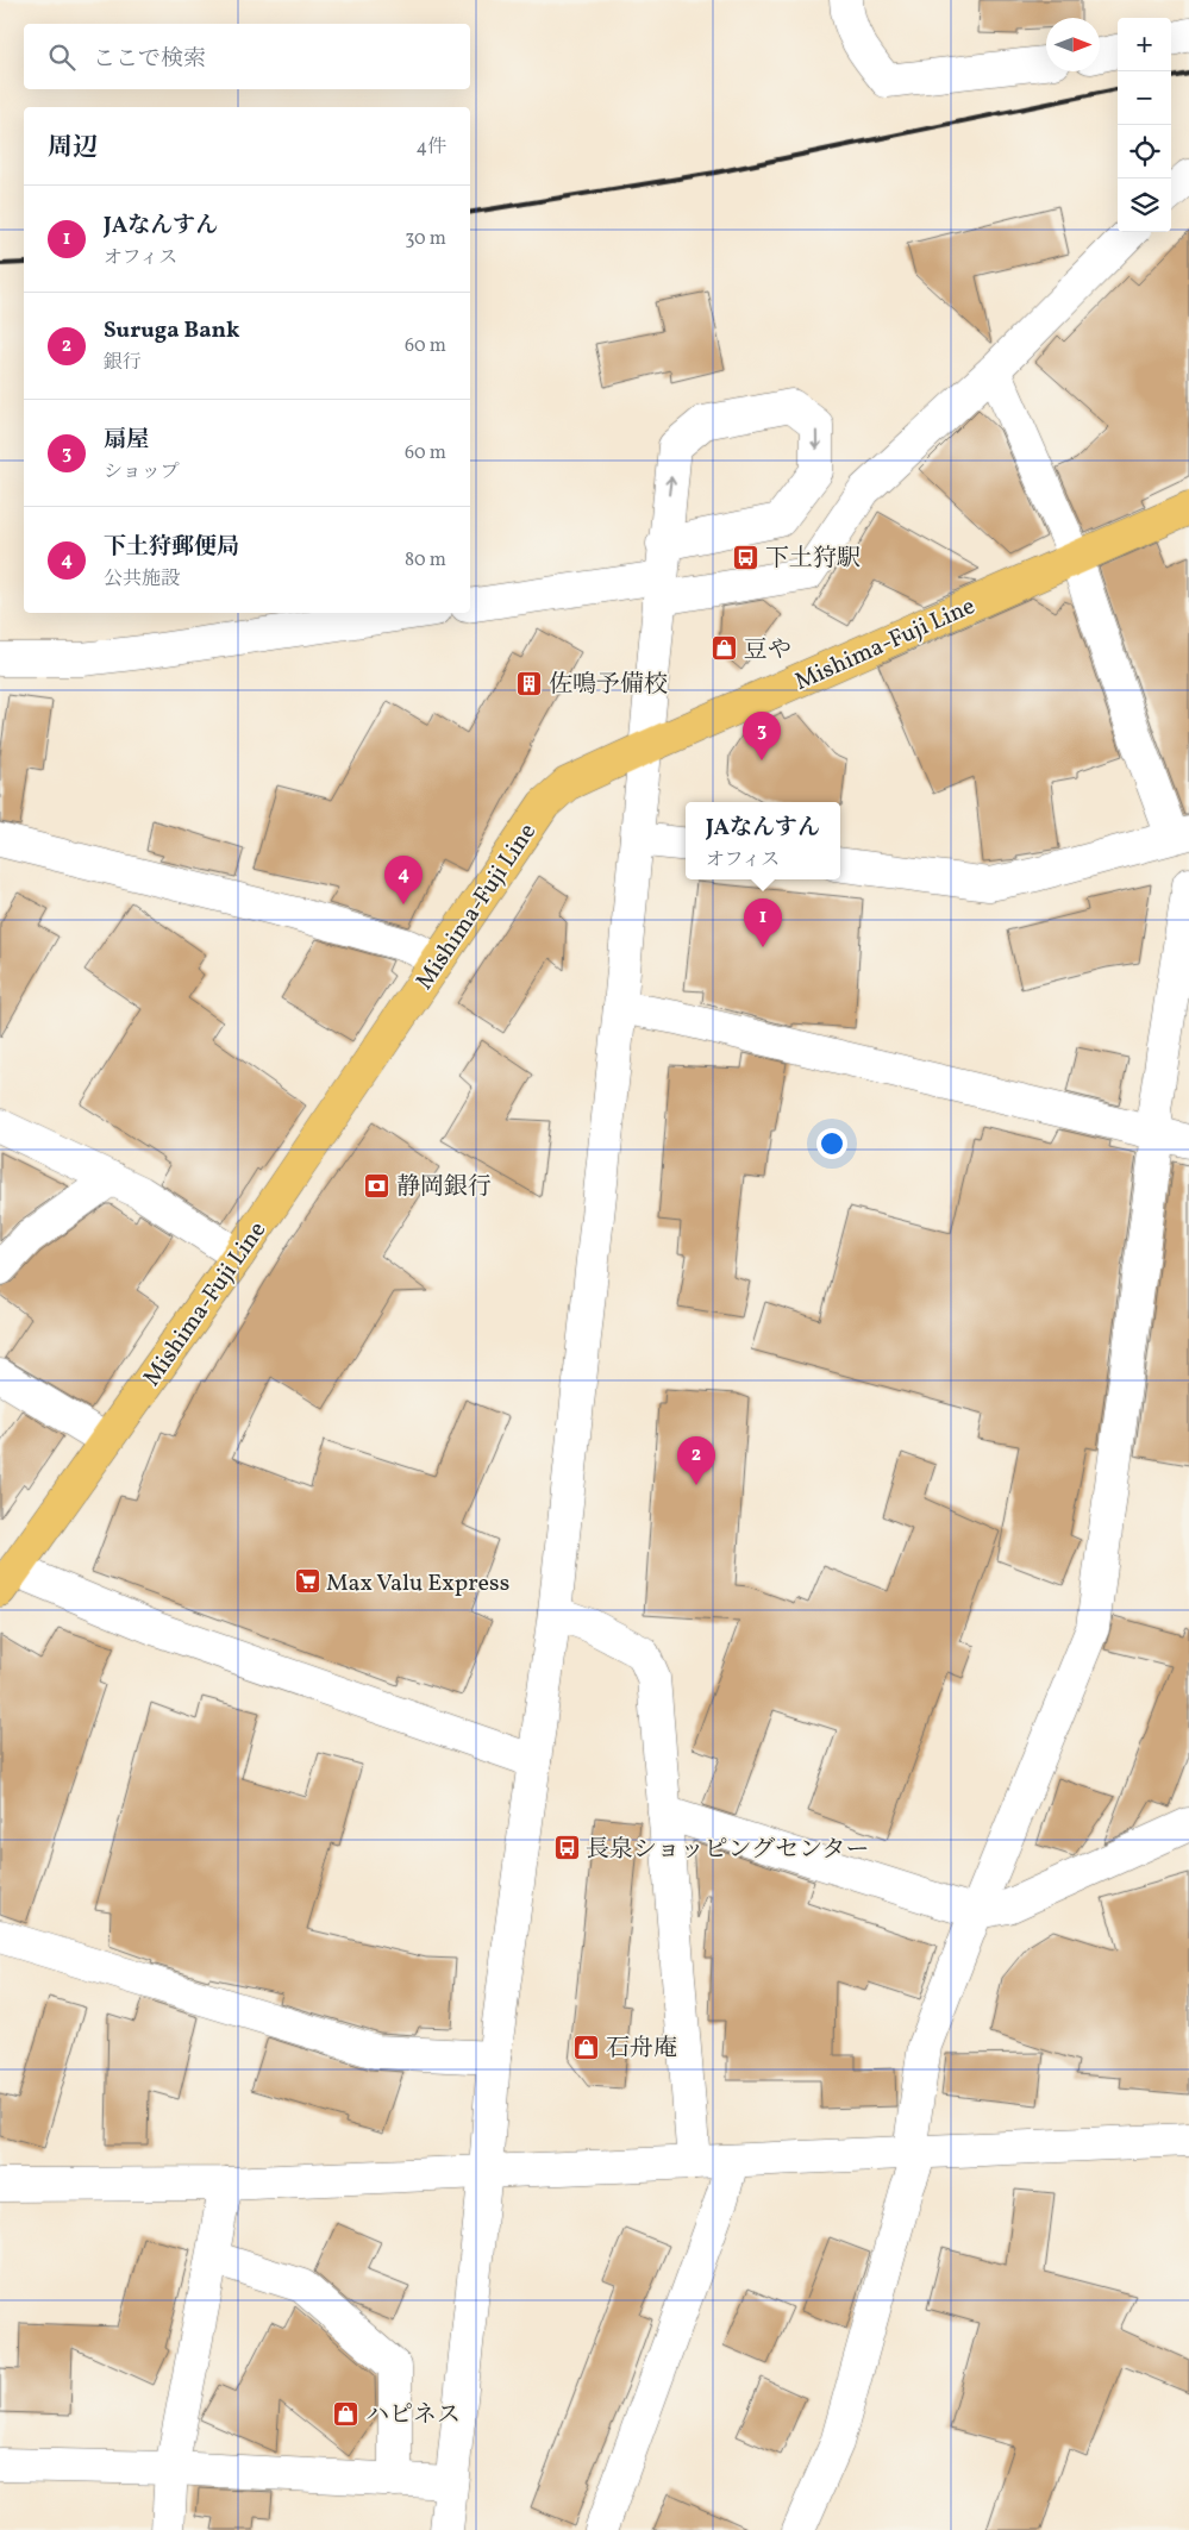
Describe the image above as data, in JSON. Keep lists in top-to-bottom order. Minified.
{"streets":{"main road":["Mishima-Fuji Line"]},"places":{"bus stop":["下土狩駅","長泉ショッピングセンター"],"shop":["豆や","石舟庵","ハピネス"],"building":["佐鳴予備校"],"bank":["静岡銀行"],"supermarket":["Max Valu Express"]},"north":"right","page":{"map_buttons":["+","−"],"search":"ここで検索","heading":["周辺","4件"],"list":[{"mark":"1","name":"JAなんすん","note":"オフィス","value":"30 m"},{"mark":"2","name":"Suruga Bank","note":"銀行","value":"60 m"},{"mark":"3","name":"扇屋","note":"ショップ","value":"60 m"},{"mark":"4","name":"下土狩郵便局","note":"公共施設","value":"80 m"}],"pins":["3","4","1","2"],"popup":["JAなんすん","オフィス"]}}
